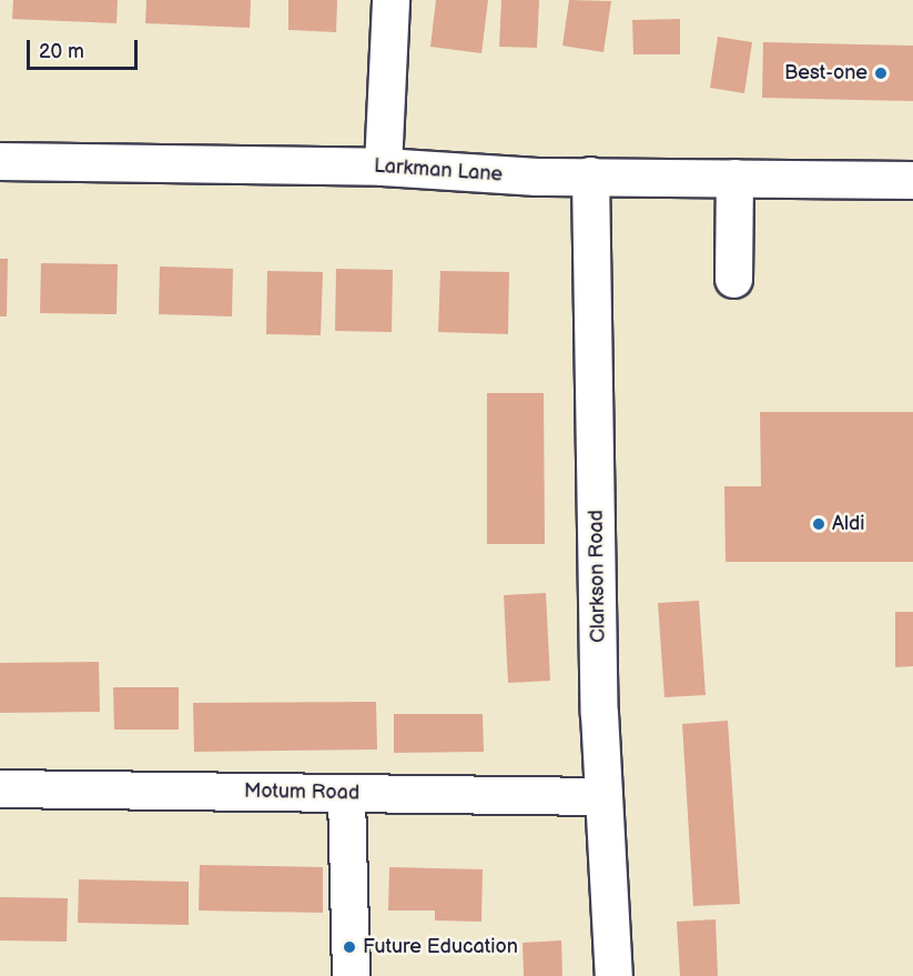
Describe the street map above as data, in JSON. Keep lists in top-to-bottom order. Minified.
{"streets":{"street":["Larkman Lane","Clarkson Road","Motum Road"]},"crossings":[["Larkman Lane","Clarkson Road"],["Clarkson Road","Motum Road"]],"places":["Best-one","Aldi","Future Education"],"scale_bar":"20 m"}
